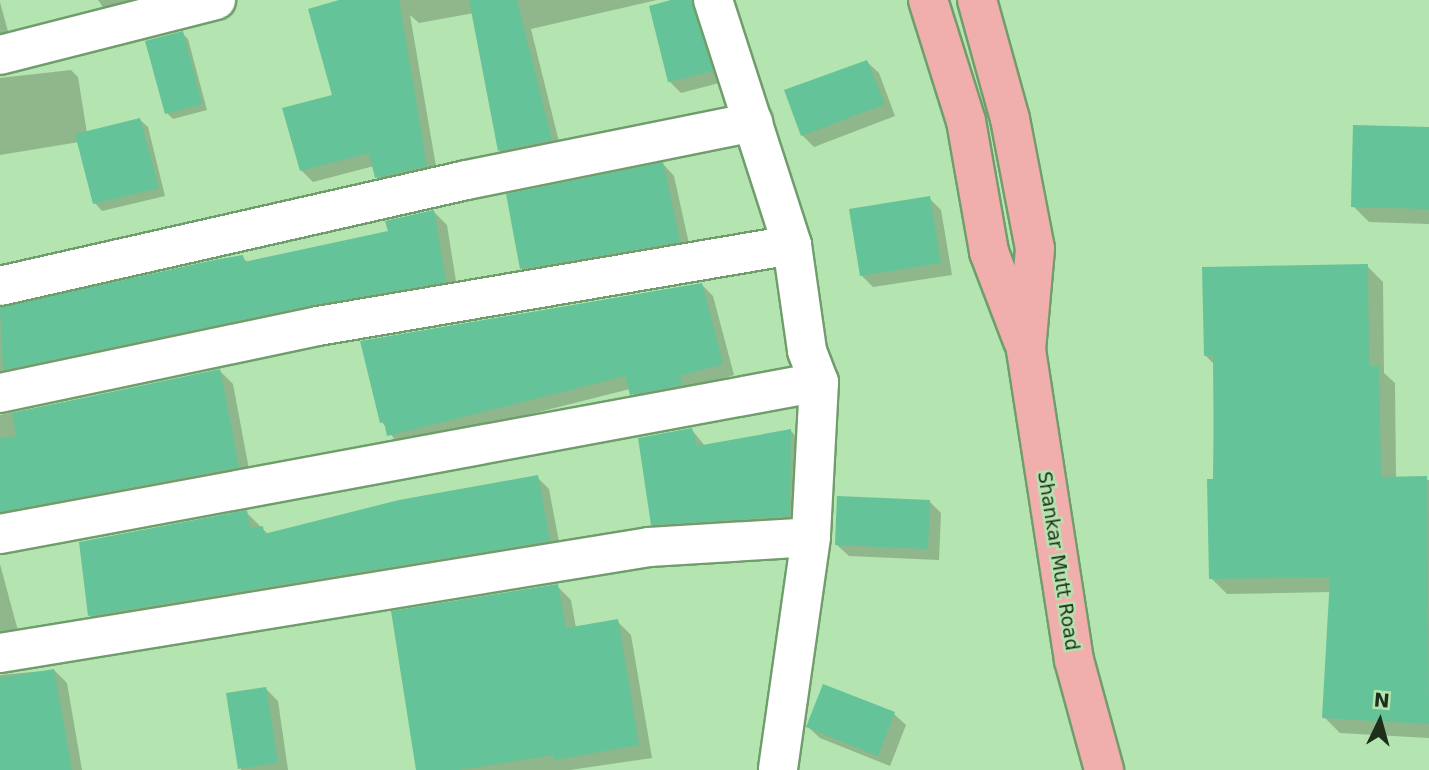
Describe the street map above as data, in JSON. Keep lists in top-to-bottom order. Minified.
{"streets":{"main road":["Shankar Mutt Road"]},"north":"top"}
